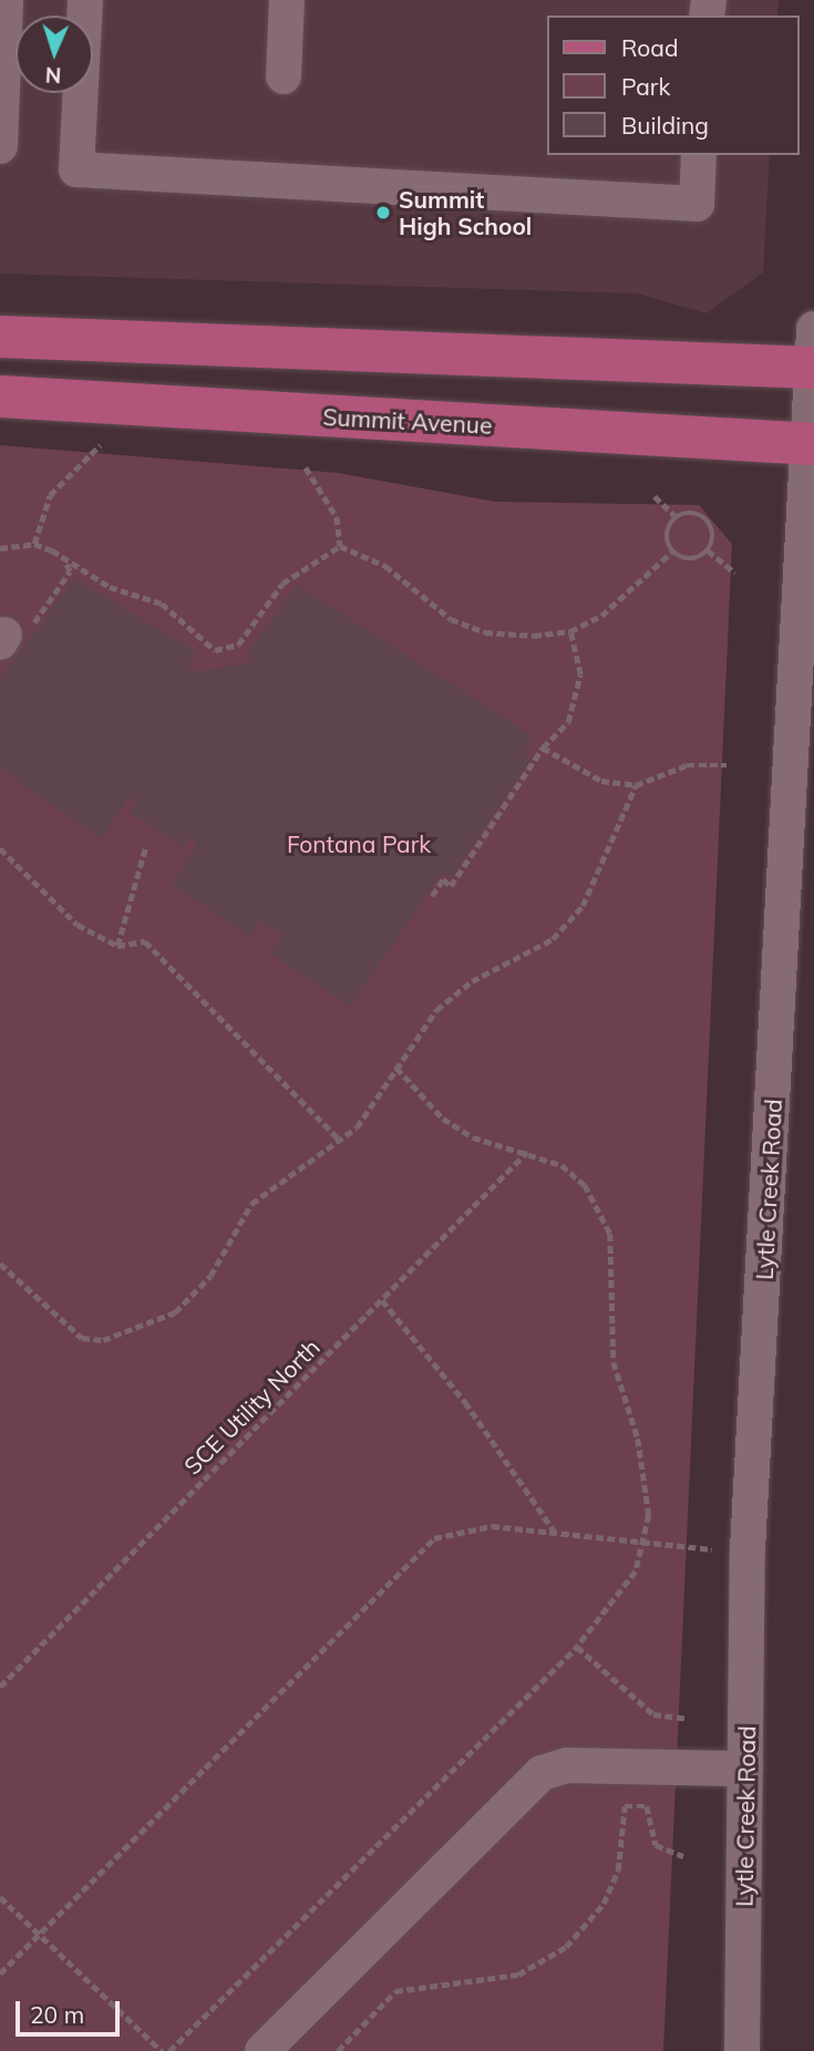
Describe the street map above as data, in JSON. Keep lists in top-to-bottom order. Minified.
{"streets":{"main road":["Summit Avenue"],"street":["Lytle Creek Road"],"path":["SCE Utility North"]},"crossings":[["Summit Avenue","Lytle Creek Road"]],"parks":["Fontana Park"],"places":["Summit High School"],"legend":["Road","Park","Building"],"scale_bar":"20 m","north":"bottom"}
